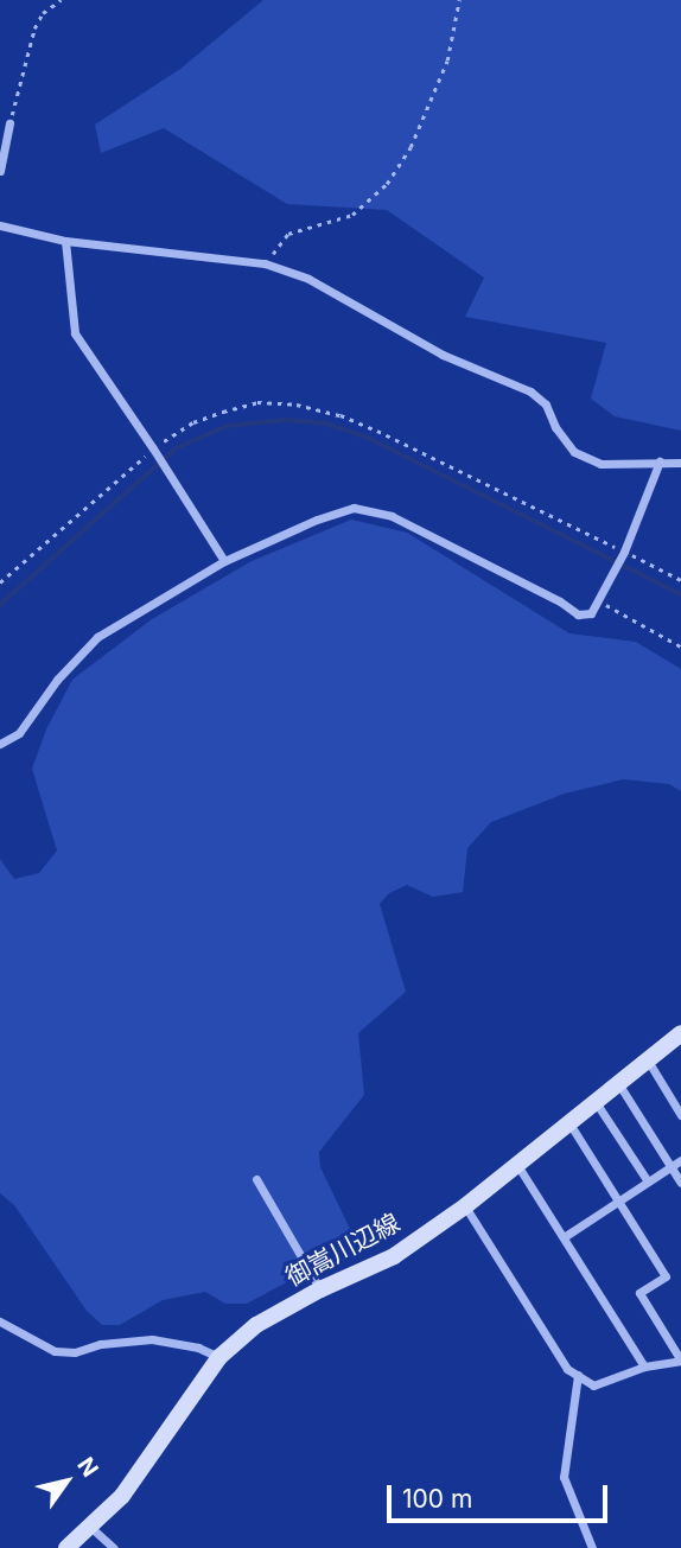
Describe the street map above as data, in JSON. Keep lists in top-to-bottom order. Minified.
{"streets":{"main road":["御嵩川辺線"]},"scale_bar":"100 m","north":"top right"}
